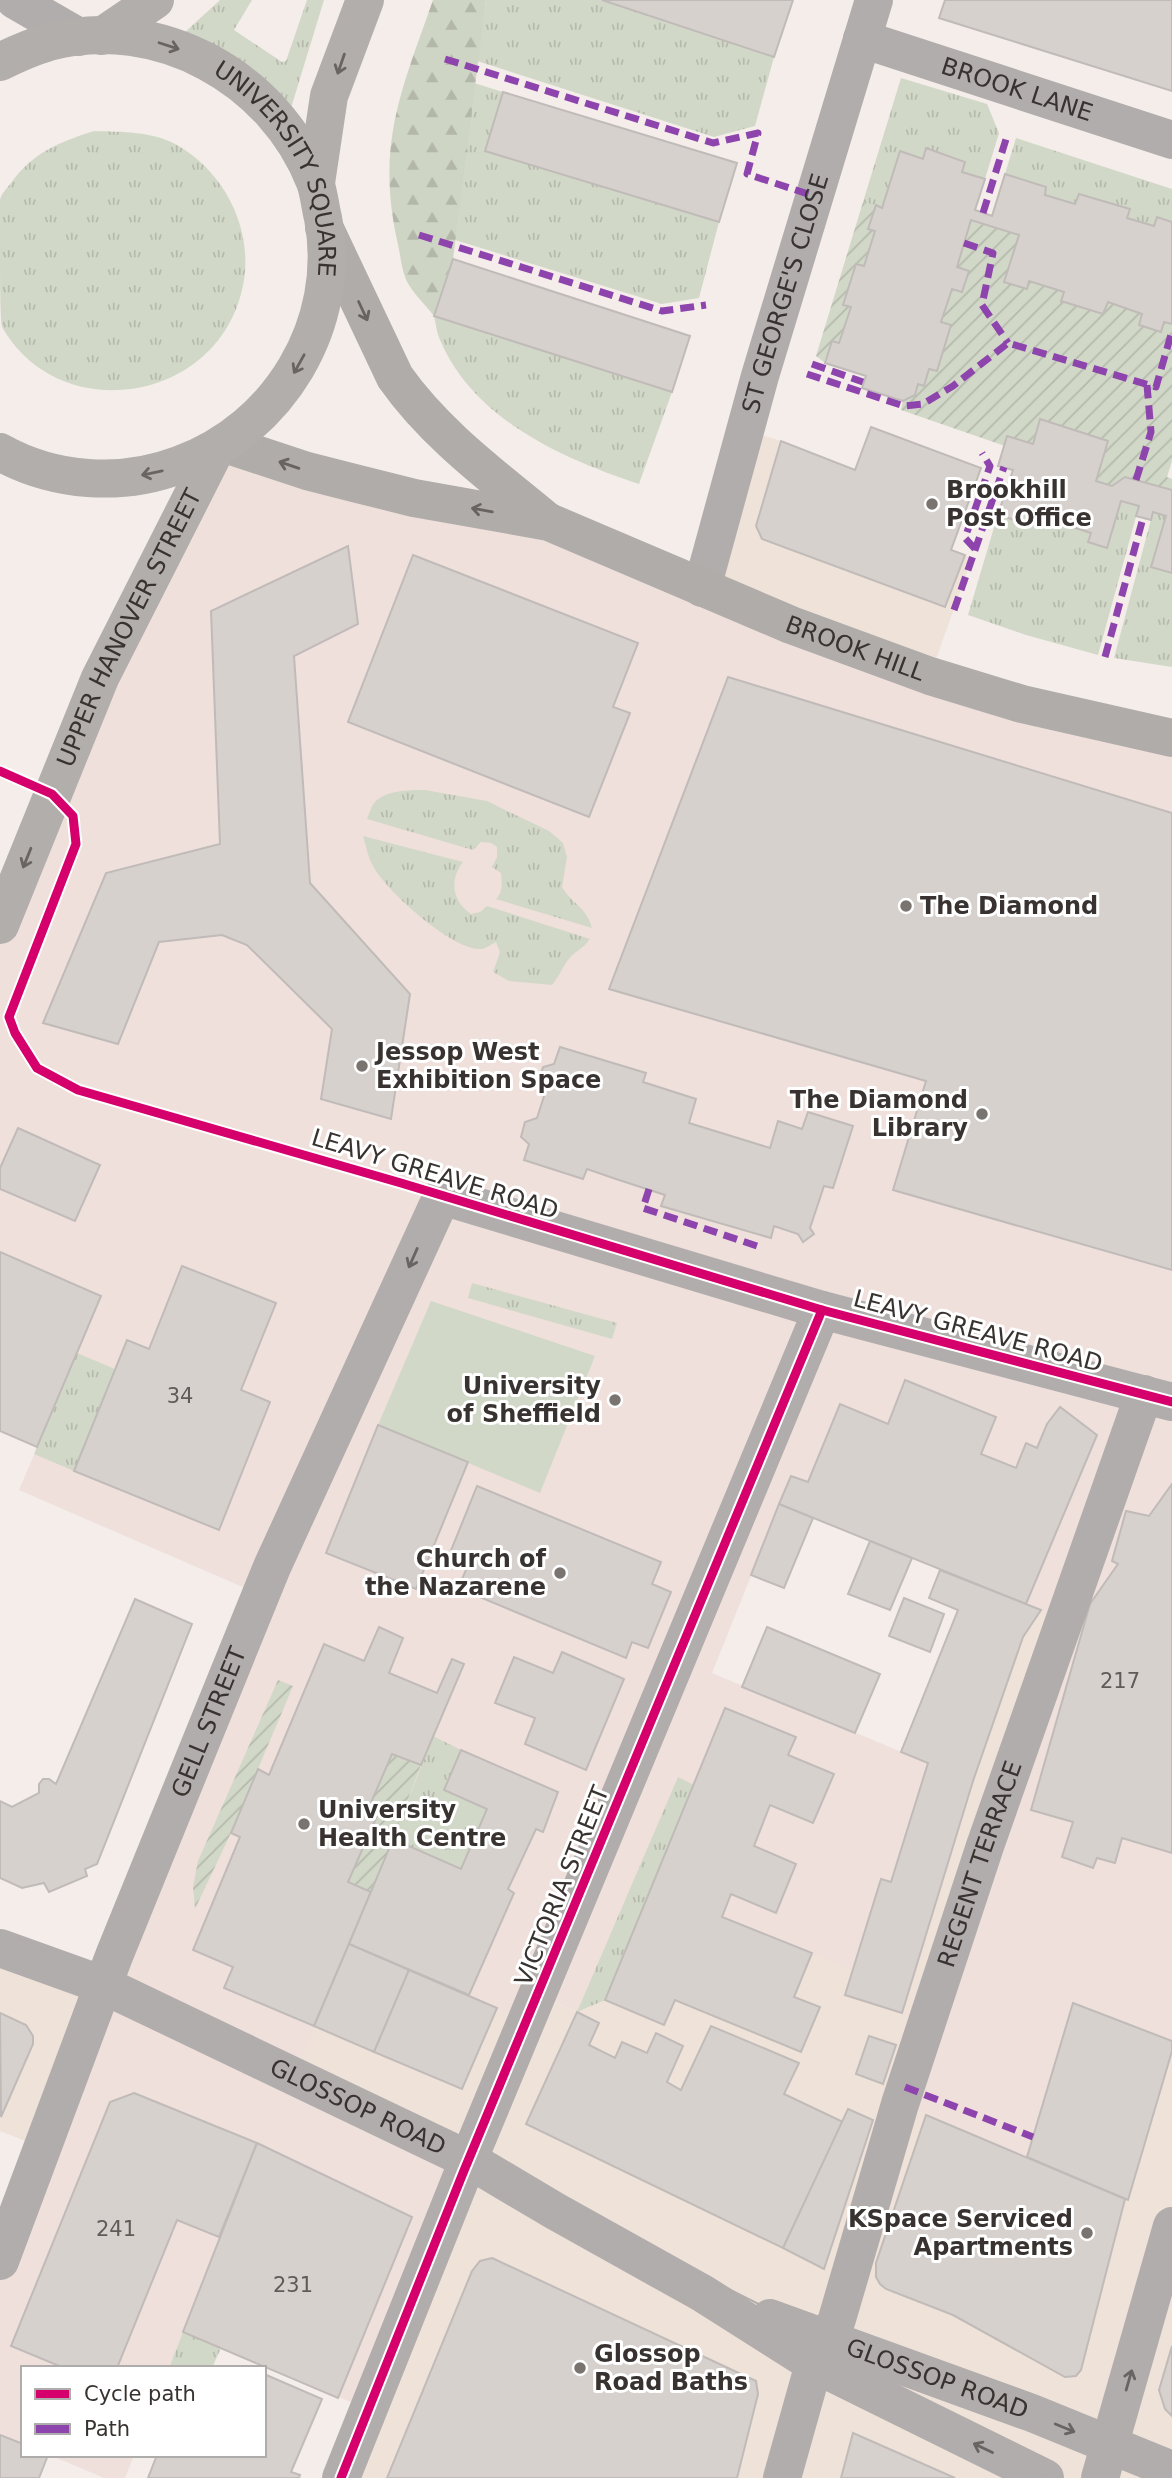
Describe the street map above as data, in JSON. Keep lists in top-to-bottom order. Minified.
{"streets":{"highway":["UNIVERSITY SQUARE","UPPER HANOVER STREET"],"main road":["BROOK HILL"],"street":["BROOK LANE","ST GEORGE'S CLOSE","LEAVY GREAVE ROAD","GELL STREET","REGENT TERRACE","VICTORIA STREET","GLOSSOP ROAD"]},"crossings":[["BROOK LANE","ST GEORGE'S CLOSE"],["UNIVERSITY SQUARE","UPPER HANOVER STREET"],["UNIVERSITY SQUARE","BROOK HILL"],["ST GEORGE'S CLOSE","BROOK HILL"],["UPPER HANOVER STREET","BROOK HILL"],["LEAVY GREAVE ROAD","GELL STREET"],["LEAVY GREAVE ROAD","REGENT TERRACE"],["LEAVY GREAVE ROAD","VICTORIA STREET"],["GELL STREET","GLOSSOP ROAD"],["REGENT TERRACE","GLOSSOP ROAD"],["VICTORIA STREET","GLOSSOP ROAD"]],"one_way":["UPPER HANOVER STREET","GELL STREET"],"places":["Brookhill Post Office","The Diamond","Jessop West Exhibition Space","The Diamond Library","University of Sheffield","Church of the Nazarene","University Health Centre","KSpace Serviced Apartments","Glossop Road Baths"],"house_numbers":["34","217","241","231"],"legend":["Cycle path","Path"]}
